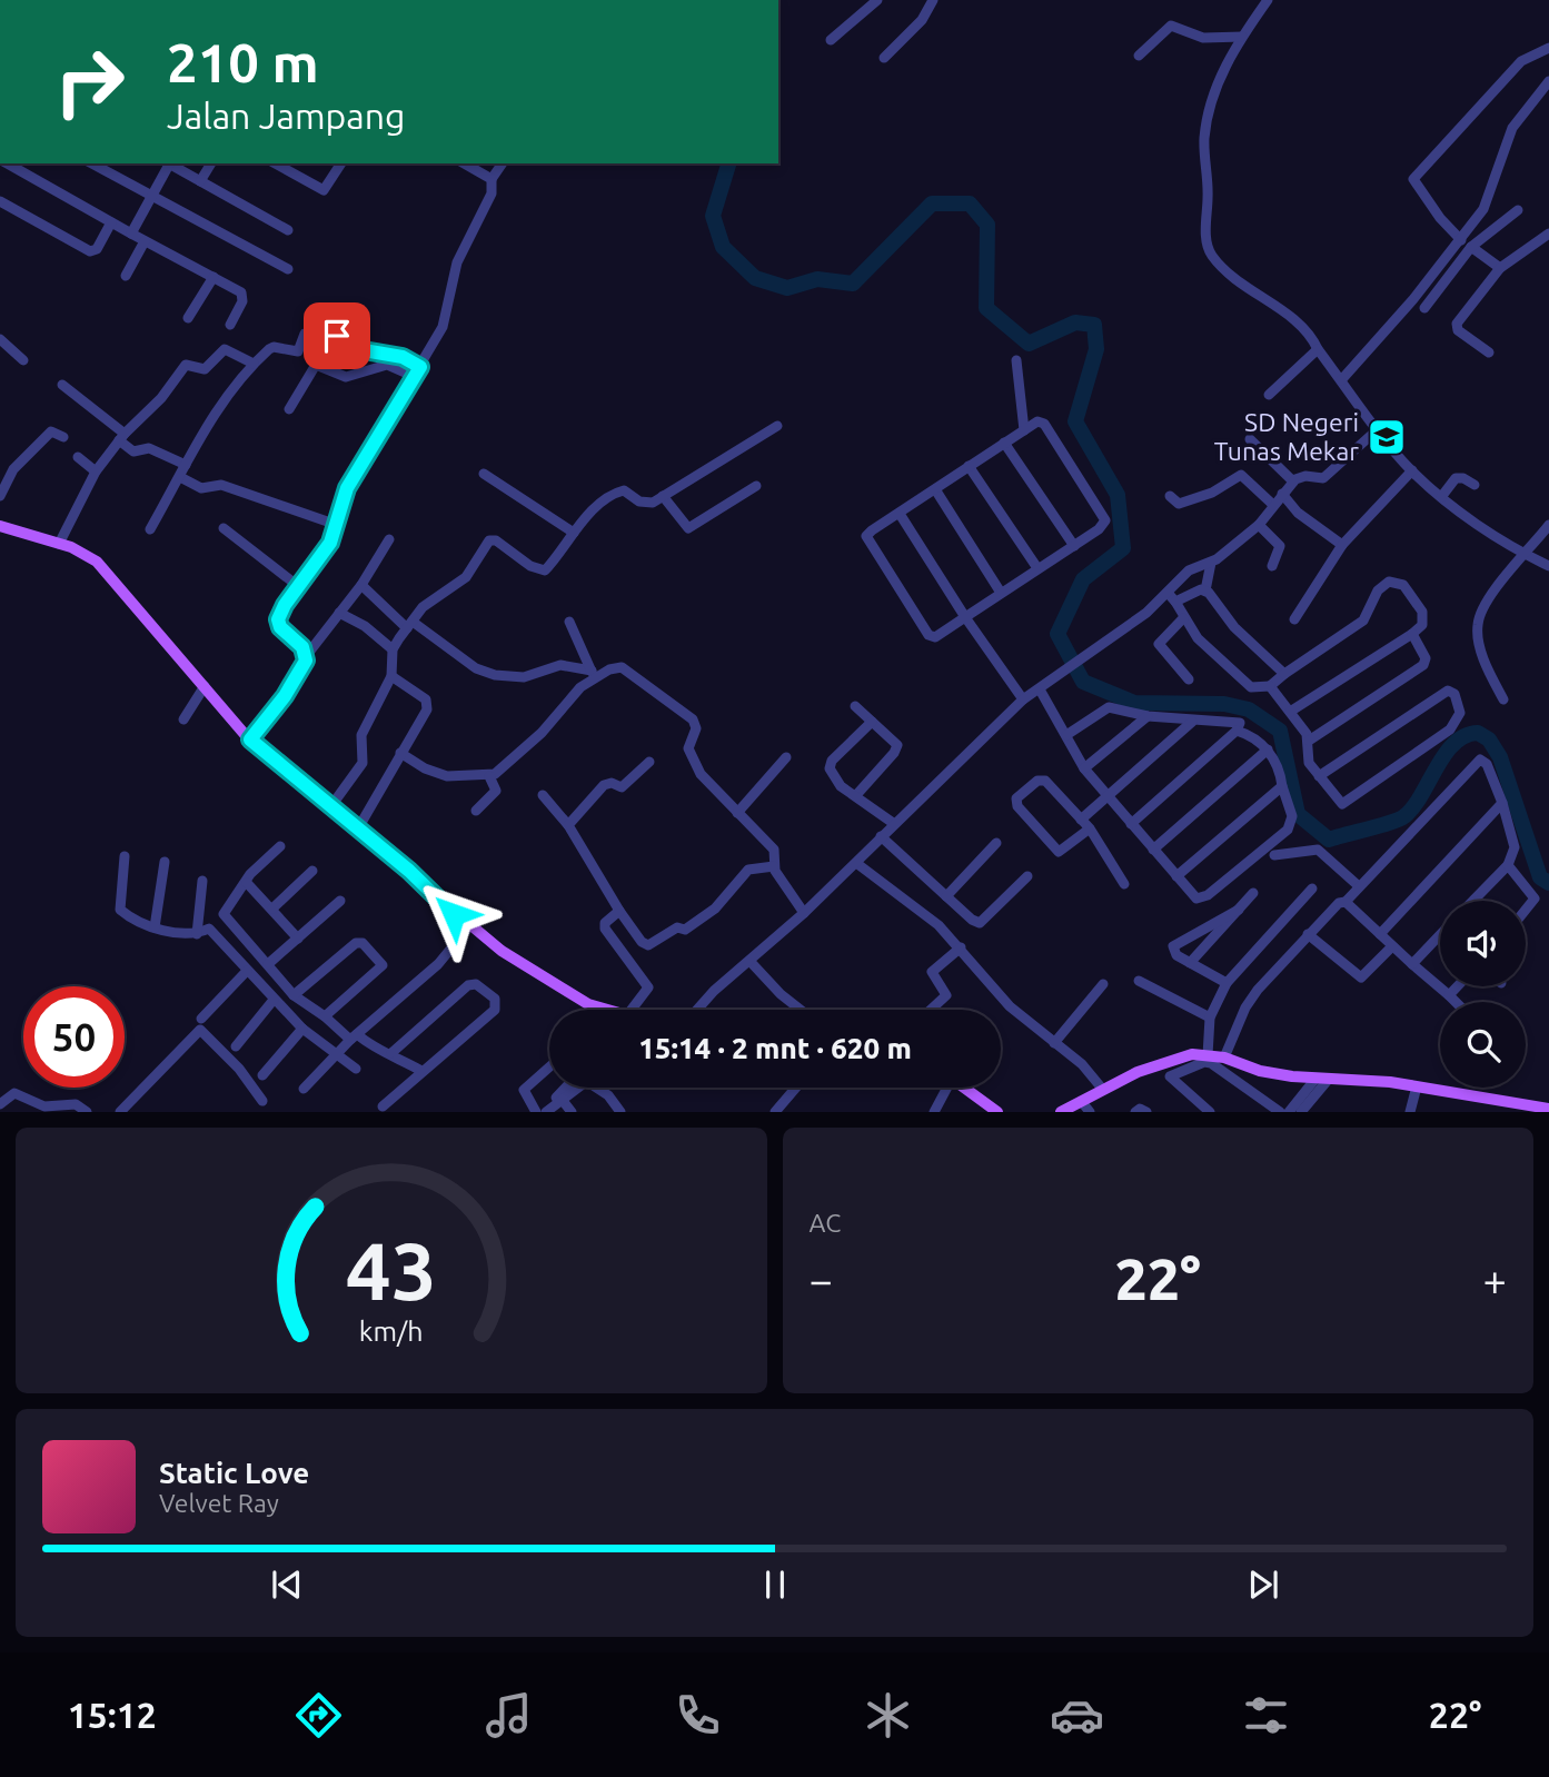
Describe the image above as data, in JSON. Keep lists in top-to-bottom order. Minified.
{"places":{"school or university":["SD Negeri Tunas Mekar"]},"page":{"turn":["210 m","Jalan Jampang"],"limit":"50","trip":"15:14 · 2 mnt · 620 m","tile":"AC","heat":["−","22°","+"],"song":["Static Love","Velvet Ray"],"tabs":["15:12","22°"],"gauge":["43","km/h"]}}
